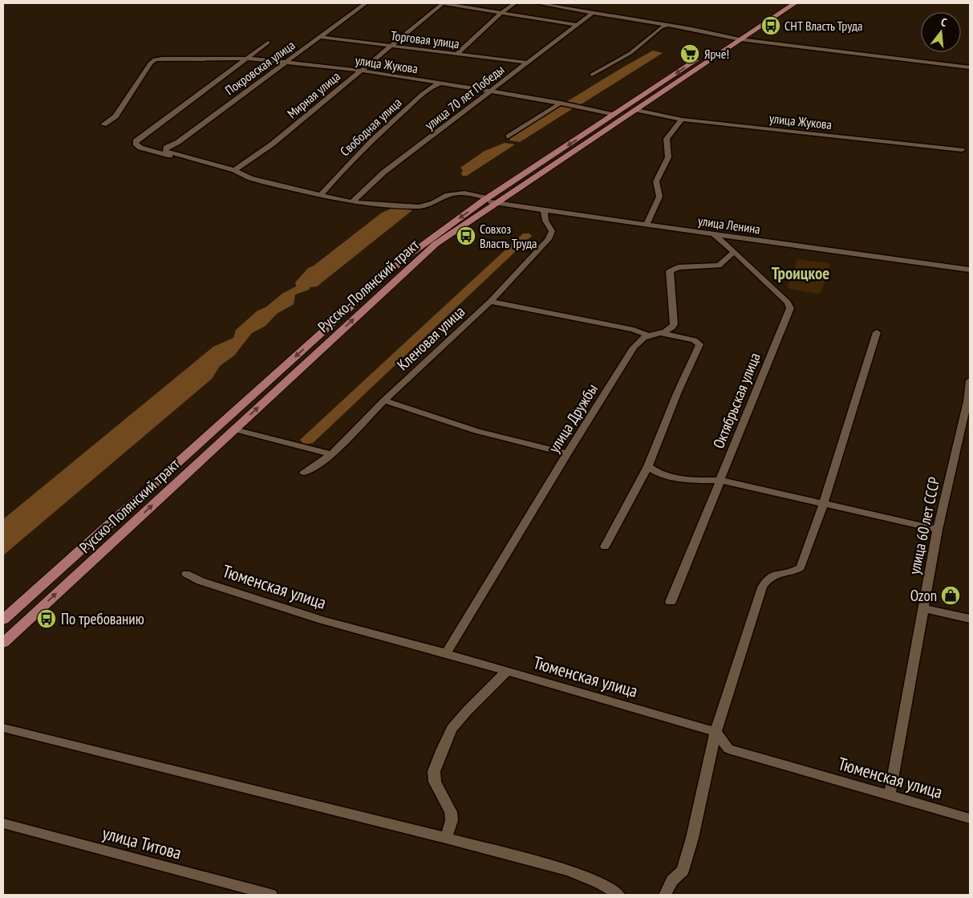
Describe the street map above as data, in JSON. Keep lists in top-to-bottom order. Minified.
{"streets":{"main road":["Русско-Полянский тракт"],"street":["Торговая улица","улица Жукова","Покровская улица","Мирная улица","улица 70 лет Победы","Свободная улица","улица Ленина","Кленовая улица","Октябрьская улица","улица Дружбы","улица 60 лет СССР","Тюменская улица","улица Титова"]},"crossings":[["Торговая улица","Покровская улица"],["Торговая улица","Мирная улица"],["Торговая улица","улица 70 лет Победы"],["улица Жукова","Покровская улица"],["улица Жукова","Мирная улица"],["улица Жукова","улица 70 лет Победы"],["улица Жукова","Свободная улица"],["улица Жукова","Русско-Полянский тракт"],["улица Ленина","Русско-Полянский тракт"],["улица Ленина","Кленовая улица"],["улица Ленина","Октябрьская улица"],["Октябрьская улица","улица Дружбы"],["улица Дружбы","Тюменская улица"],["улица 60 лет СССР","Тюменская улица"]],"districts":["Троицкое"],"places":{"bus stop":["СНТ Власть Труда","Совхоз Власть Труда","По требованию"],"supermarket":["Ярче!"],"shop":["Ozon"]},"north":"top"}
